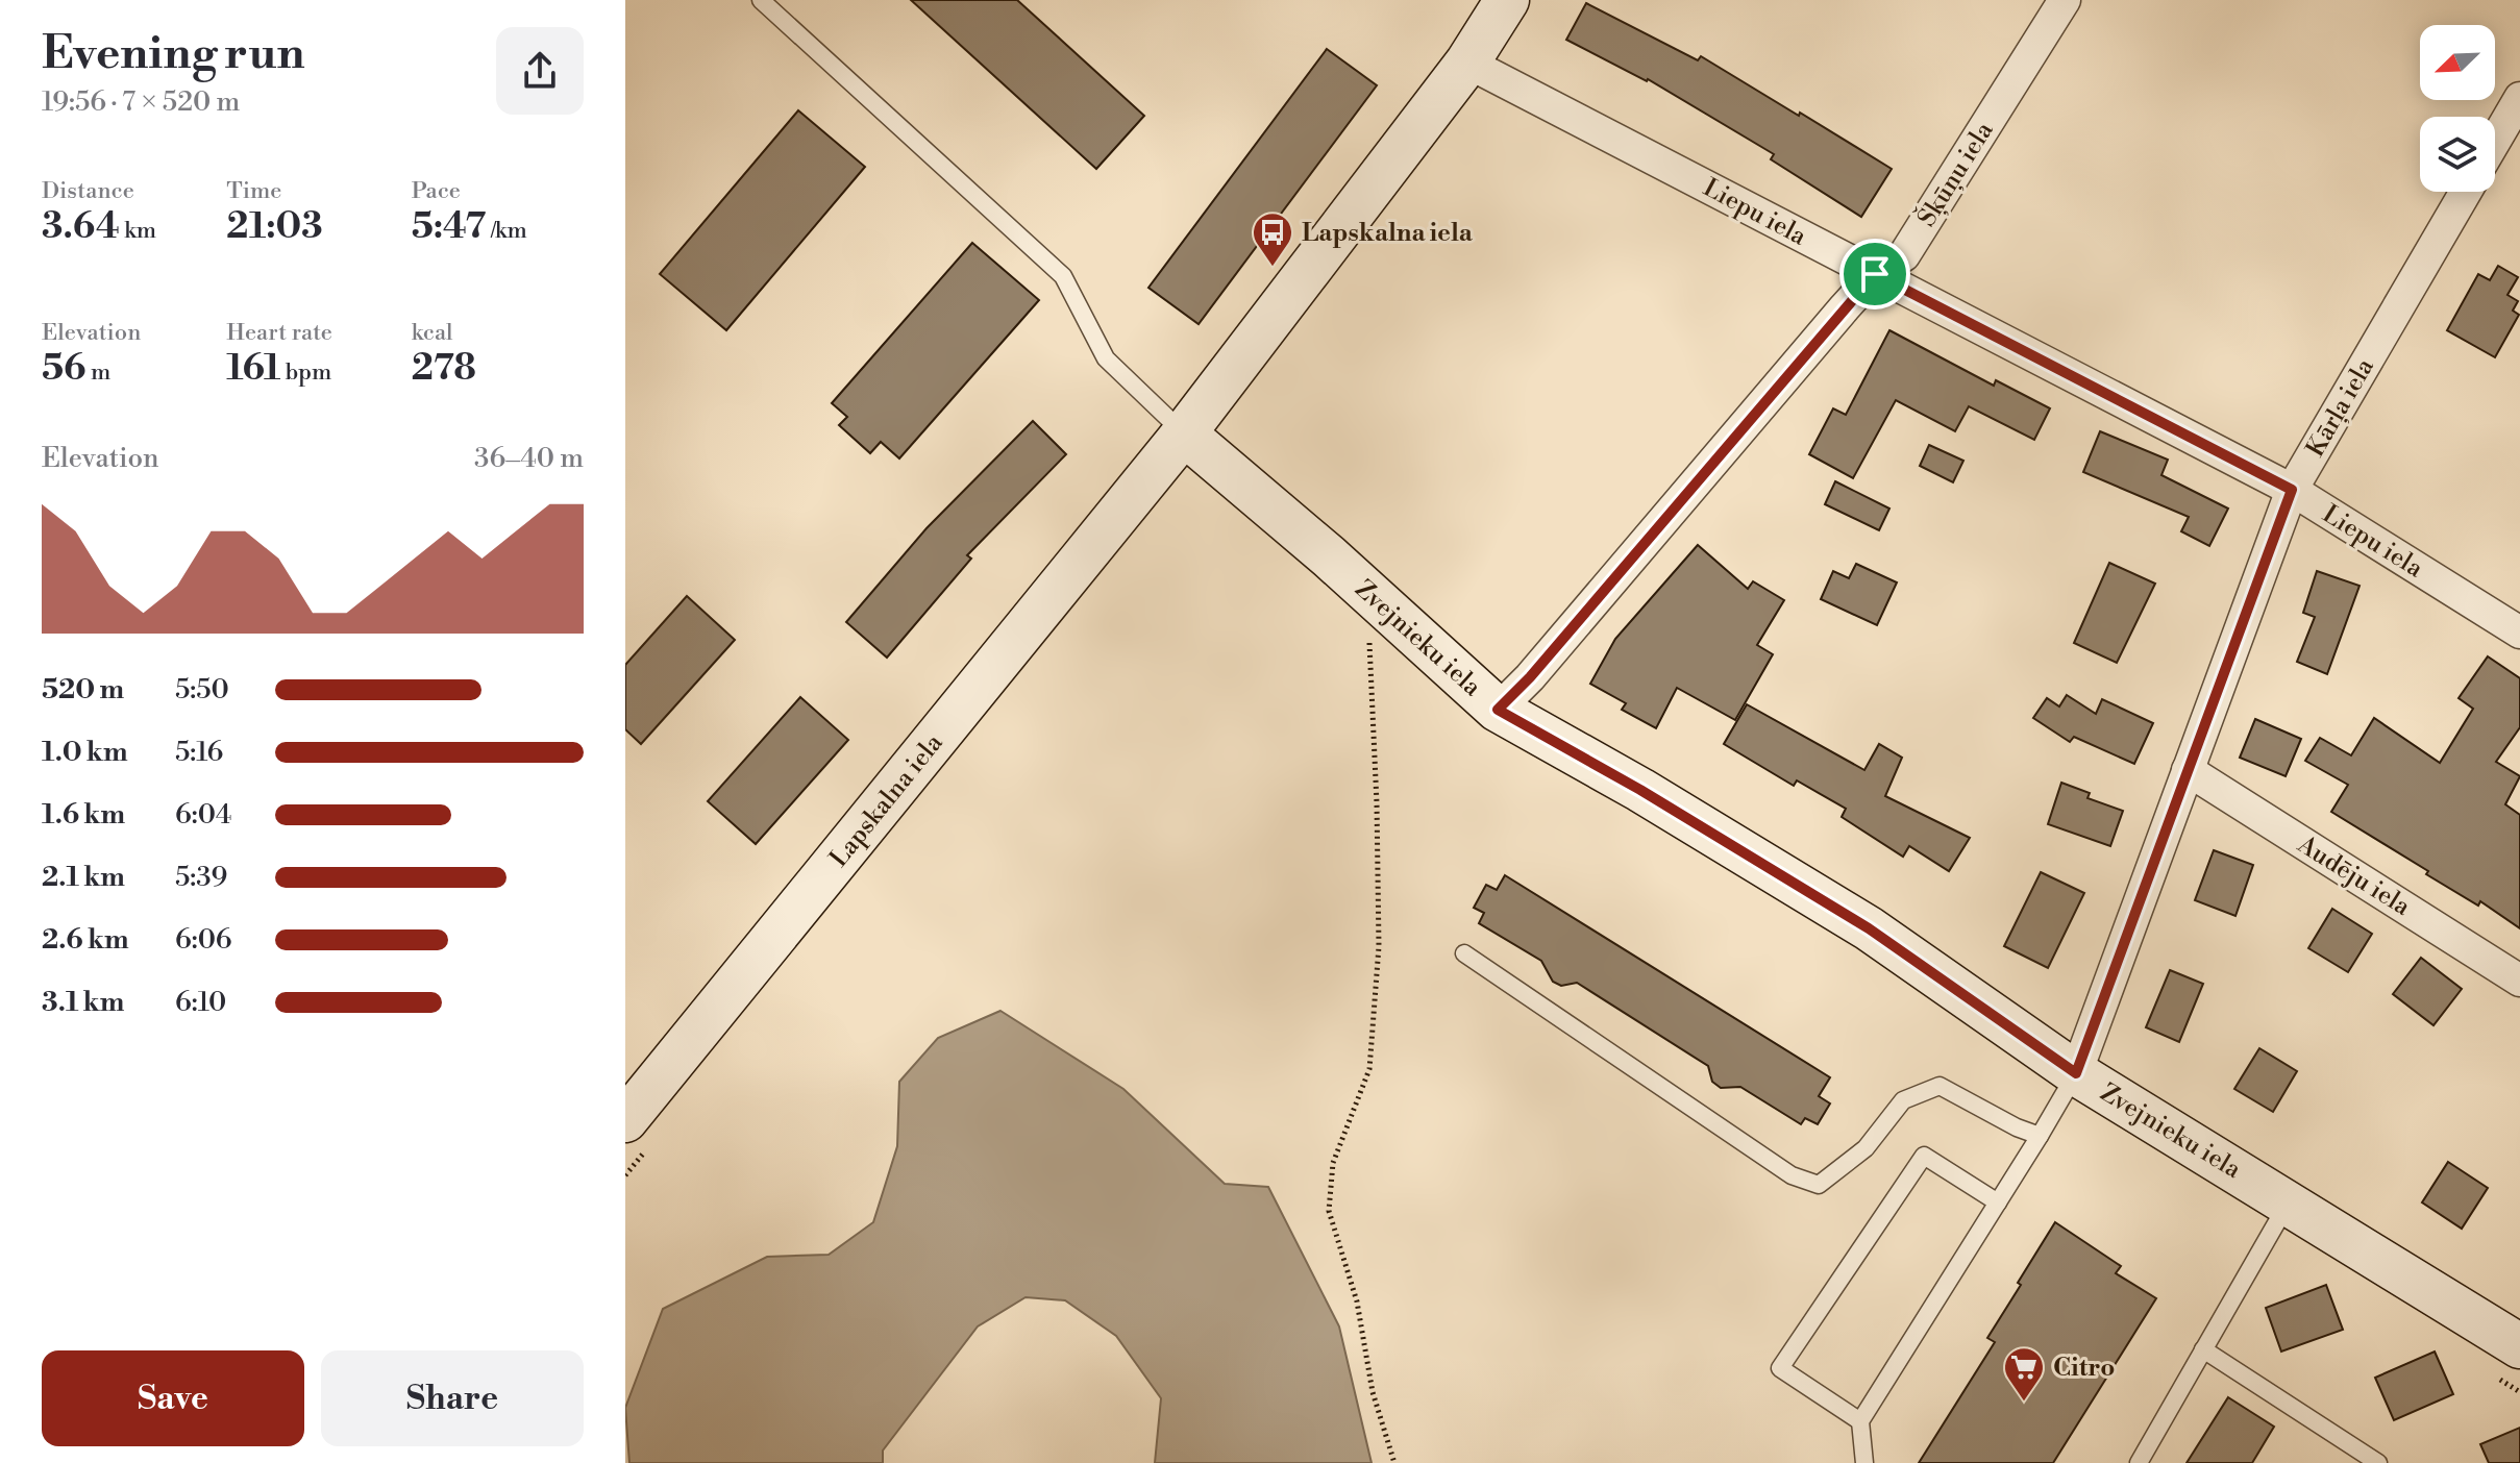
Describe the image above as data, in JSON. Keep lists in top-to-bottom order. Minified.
{"streets":{"street":["Šķūņu iela","Liepu iela","Kārļa iela","Zvejnieku iela","Lapskalna iela","Audēju iela"]},"crossings":[["Šķūņu iela","Liepu iela"],["Šķūņu iela","Zvejnieku iela"],["Liepu iela","Kārļa iela"],["Liepu iela","Lapskalna iela"],["Kārļa iela","Zvejnieku iela"],["Kārļa iela","Audēju iela"],["Zvejnieku iela","Lapskalna iela"]],"places":{"bus stop":["Lapskalna iela"],"supermarket":["Citro"]},"north":"bottom left","page":{"heading":["Evening run","19:56 · 7 × 520 m"],"stats":[["Distance","3.64 km"],["Time","21:03"],["Pace","5:47 /km"],["Elevation","56 m"],["Heart rate","161 bpm"],["kcal","278"]],"chart":["Elevation","36–40 m"],"list":[{"name":"520 m","note":"5:50"},{"name":"1.0 km","note":"5:16"},{"name":"1.6 km","note":"6:04"},{"name":"2.1 km","note":"5:39"},{"name":"2.6 km","note":"6:06"},{"name":"3.1 km","note":"6:10"}],"buttons":["Save","Share"]}}
